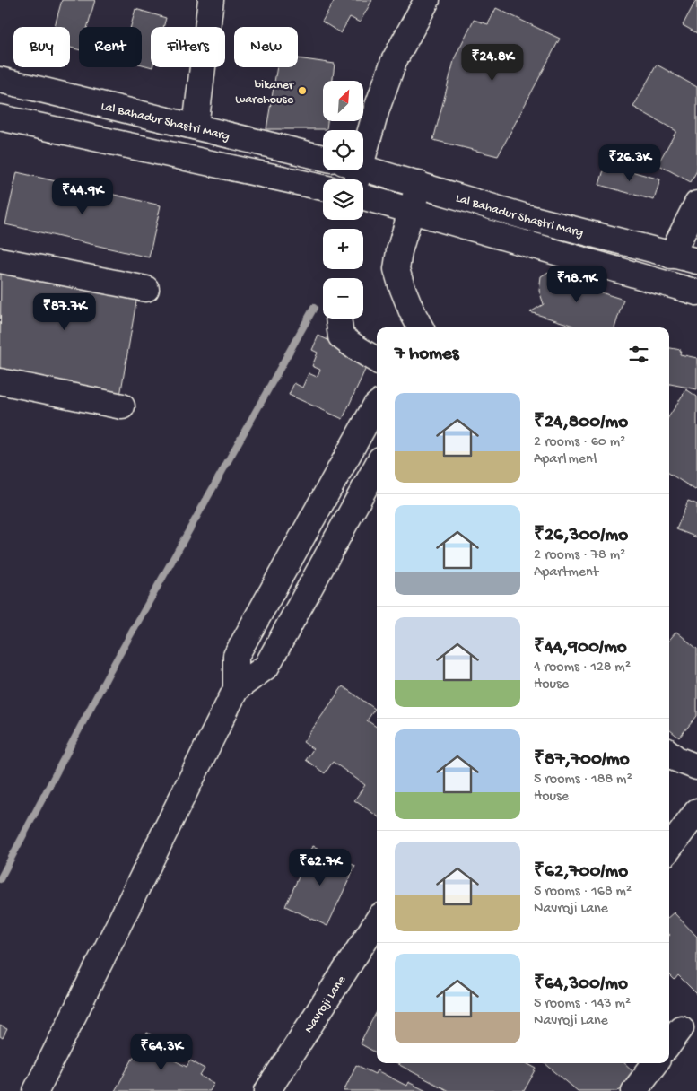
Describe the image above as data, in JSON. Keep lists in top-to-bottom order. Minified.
{"streets":{"street":["Lal Bahadur Shastri Marg","Navroji Lane"]},"places":["bikaner warehouse"],"north":"top right","page":{"chip":["Buy","Rent","Filters","New"],"price":["₹24.8K","₹26.3K","₹44.9K","₹18.1K","₹87.7K","₹62.7K","₹64.3K"],"map_buttons":["+","−"],"heading":"7 homes","list":[{"name":"₹24,800/mo","note":"2 rooms · 60 m² · Apartment"},{"name":"₹26,300/mo","note":"2 rooms · 78 m² · Apartment"},{"name":"₹44,900/mo","note":"4 rooms · 128 m² · House"},{"name":"₹87,700/mo","note":"5 rooms · 188 m² · House"},{"name":"₹62,700/mo","note":"5 rooms · 168 m² · Navroji Lane"},{"name":"₹64,300/mo","note":"5 rooms · 143 m² · Navroji Lane"}]}}
